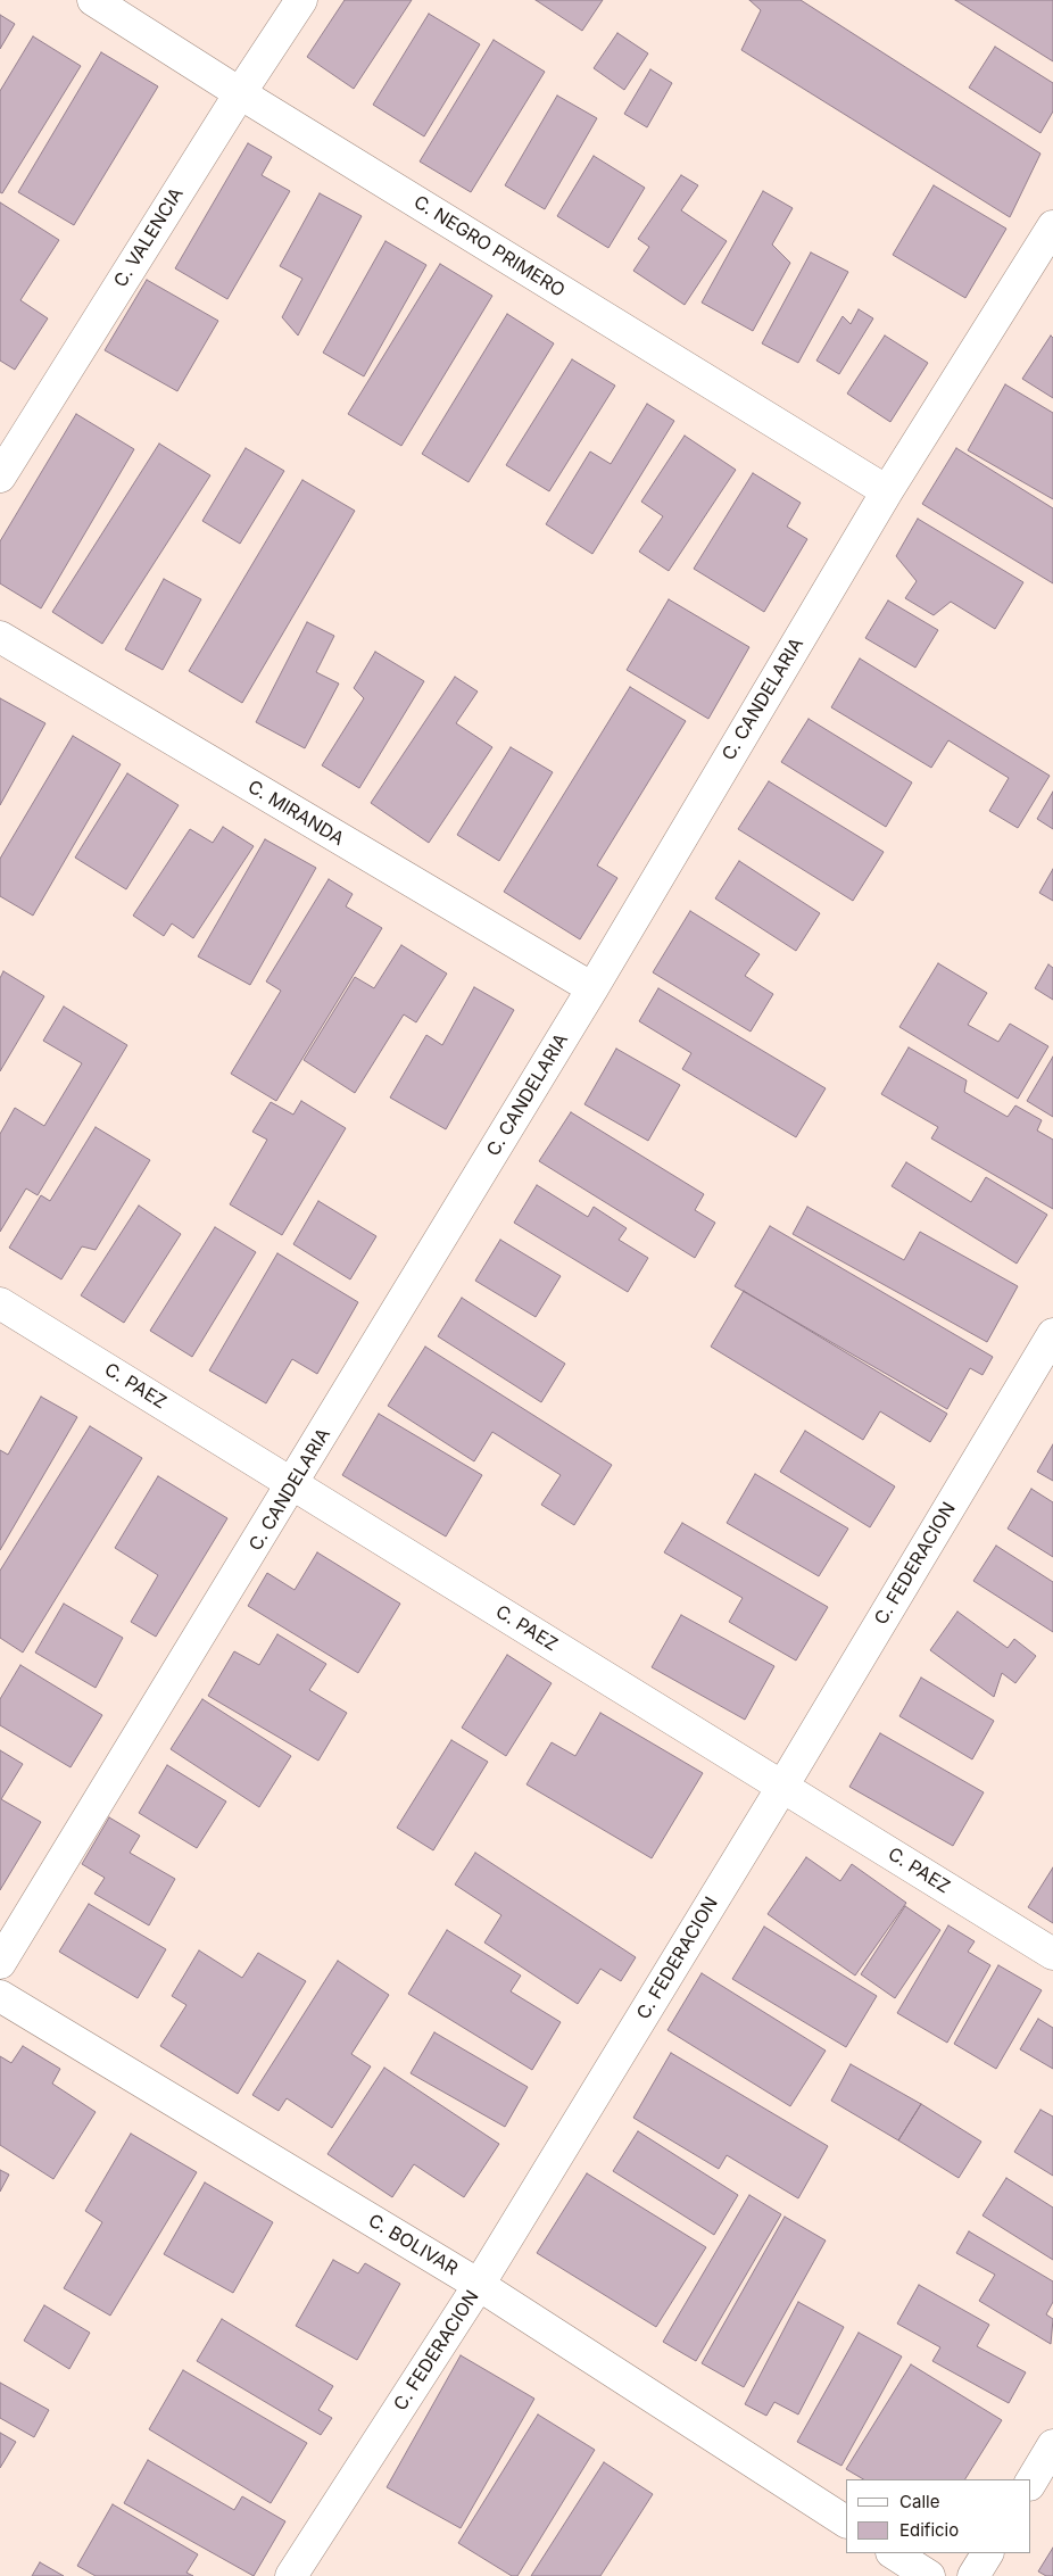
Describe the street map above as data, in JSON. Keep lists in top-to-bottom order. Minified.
{"streets":{"street":["C. VALENCIA","C. NEGRO PRIMERO","C. CANDELARIA","C. MIRANDA","C. PAEZ","C. FEDERACION","C. BOLIVAR"]},"crossings":[["C. VALENCIA","C. NEGRO PRIMERO"],["C. NEGRO PRIMERO","C. CANDELARIA"],["C. CANDELARIA","C. MIRANDA"],["C. CANDELARIA","C. PAEZ"],["C. PAEZ","C. FEDERACION"],["C. FEDERACION","C. BOLIVAR"]],"legend":["Calle","Edificio"]}
